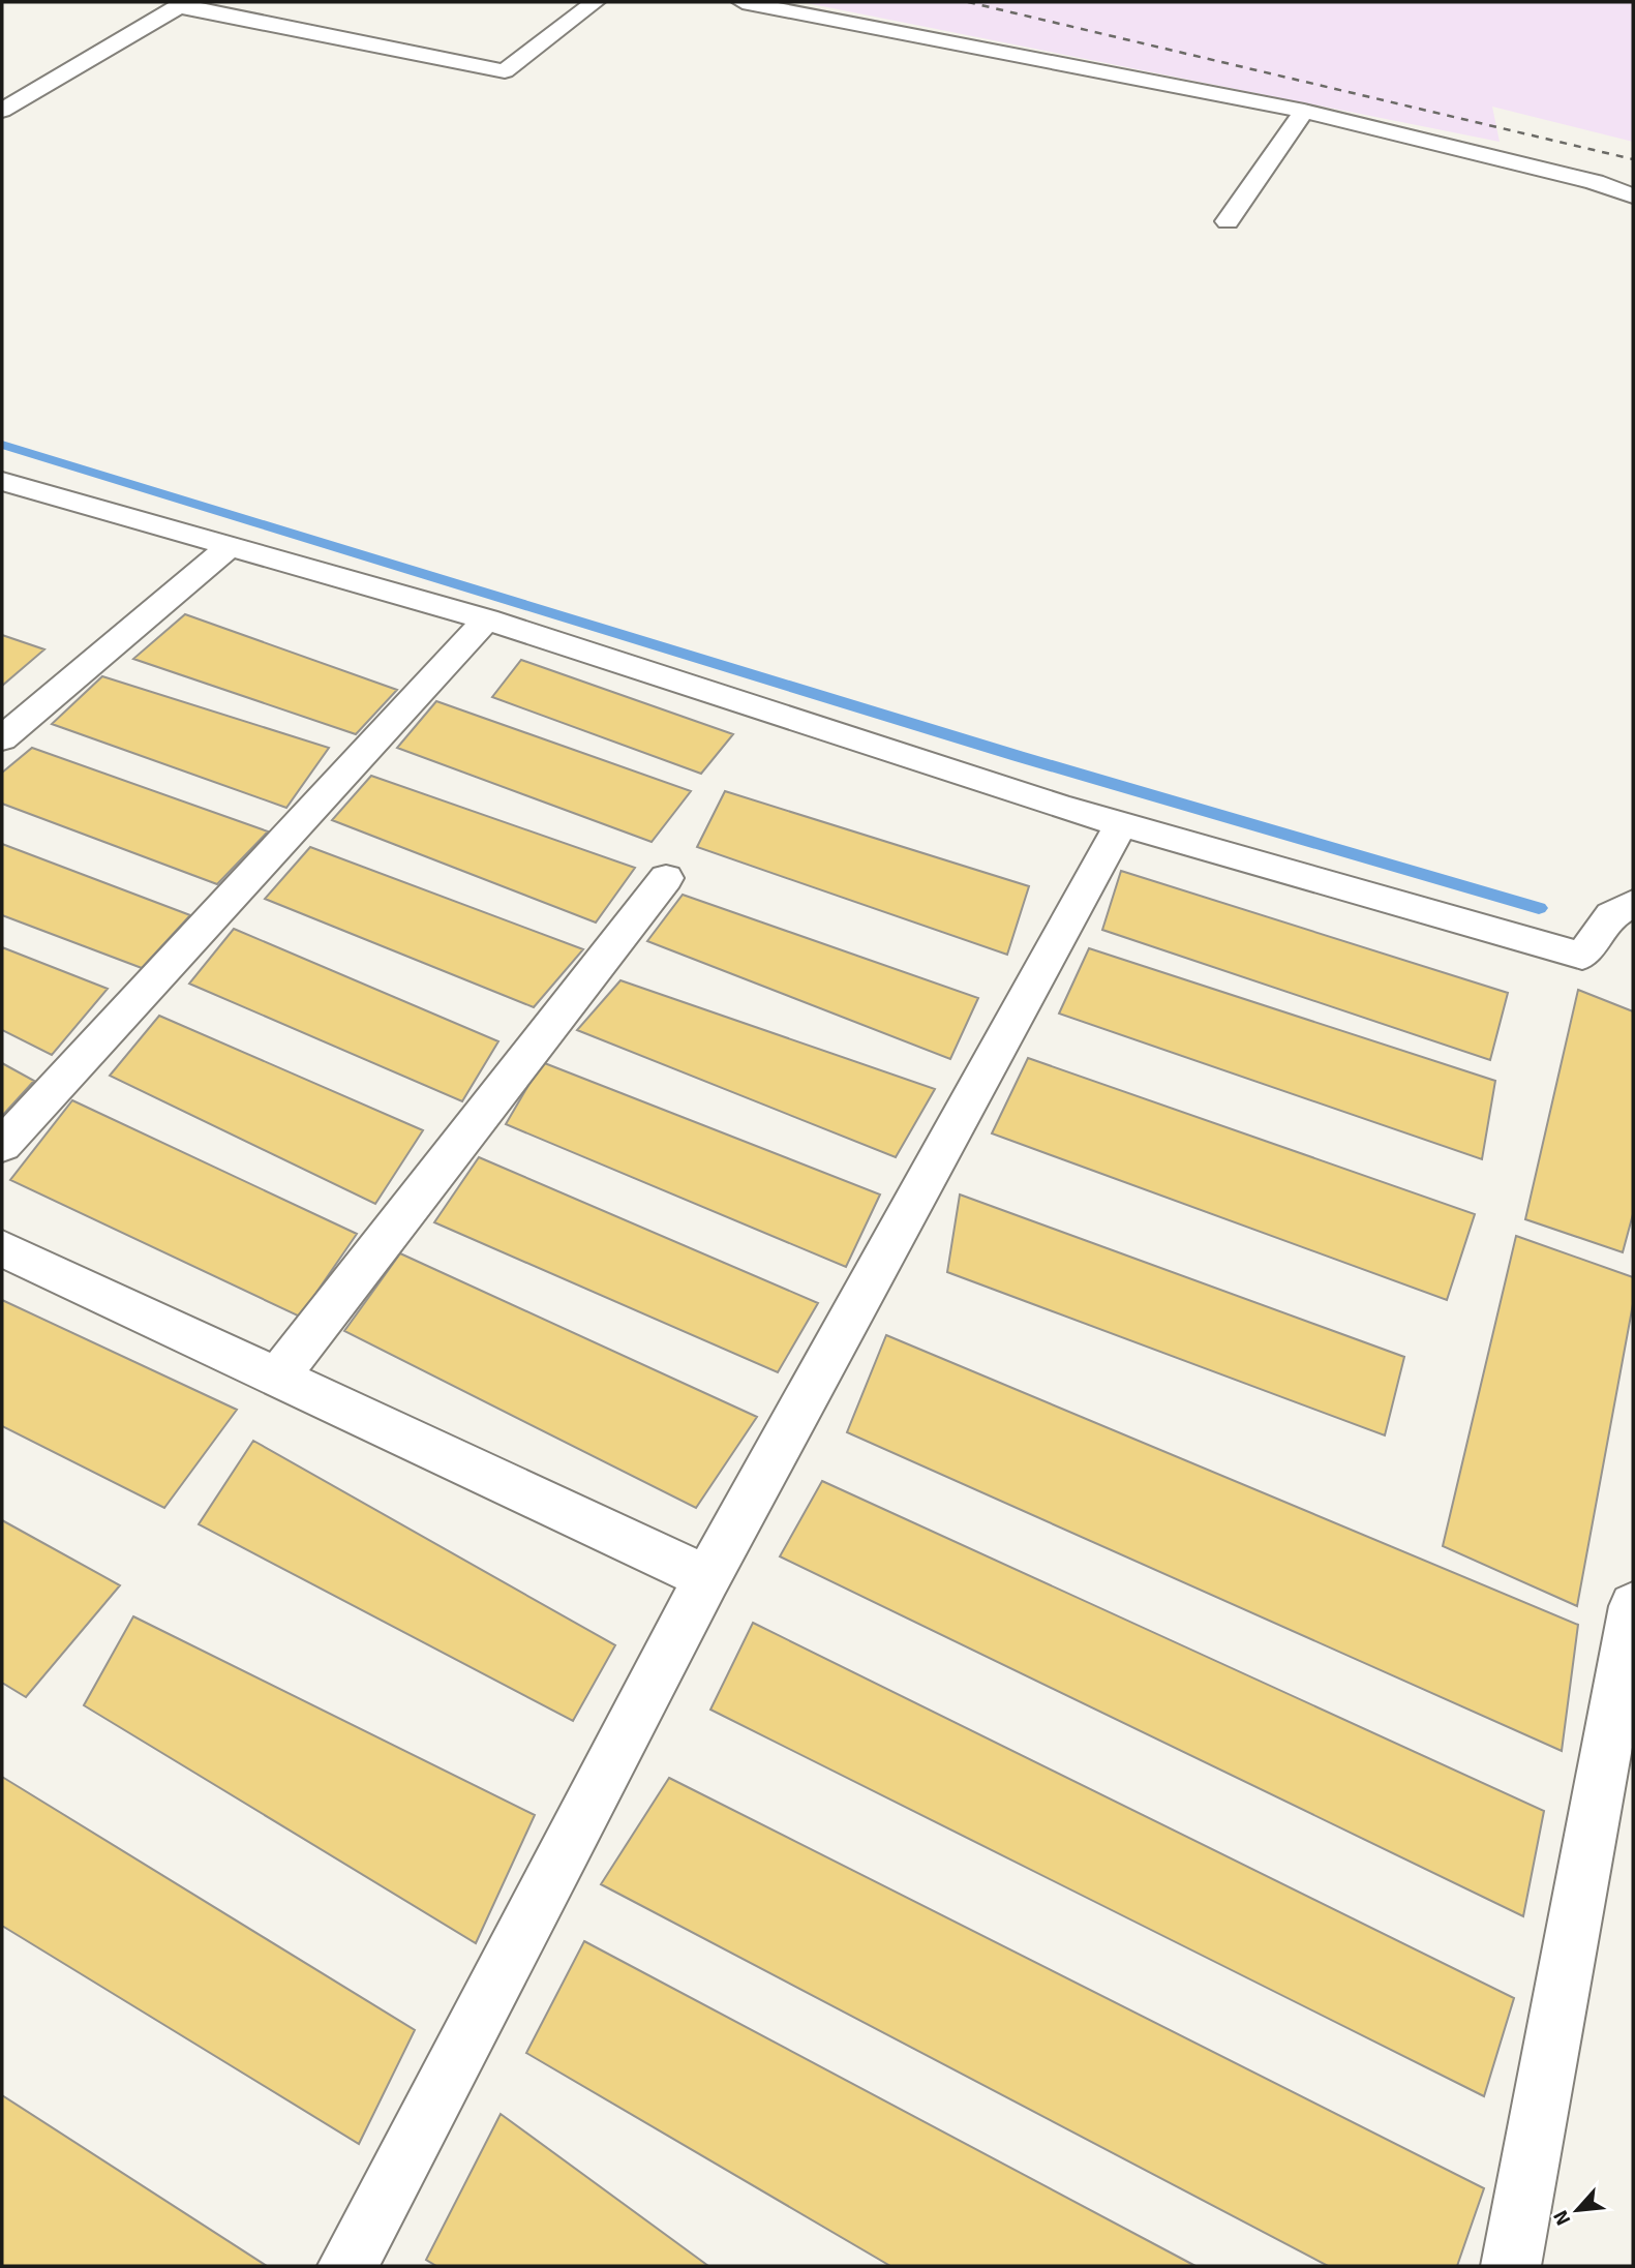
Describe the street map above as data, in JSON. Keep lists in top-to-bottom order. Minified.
{"north":"bottom left"}
